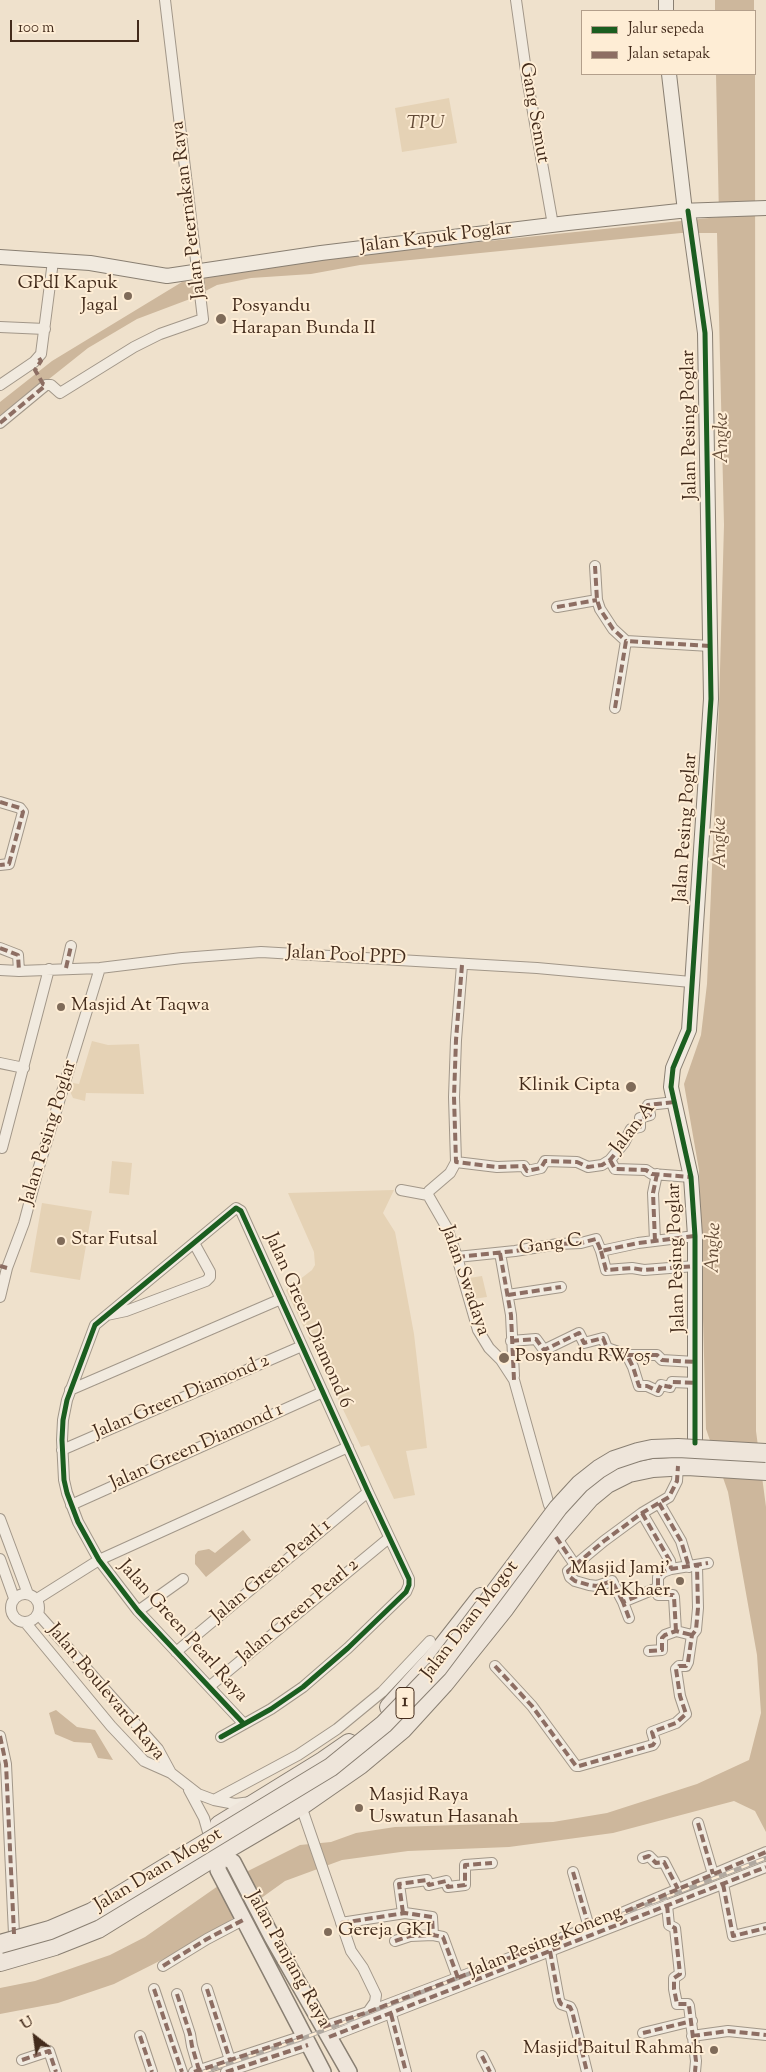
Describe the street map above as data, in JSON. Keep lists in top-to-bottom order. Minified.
{"streets":{"highway":["Jalan Daan Mogot","1"],"main road":["Jalan Panjang Raya"],"street":["Gang Semut","Jalan Peternakan Raya","Jalan Kapuk Poglar","Jalan Pesing Poglar","Jalan Pool PPD","Jalan A","Gang C","Jalan Swadaya","Jalan Green Diamond 6","Jalan Green Diamond 2","Jalan Green Diamond 1","Jalan Green Pearl 1","Jalan Green Pearl 2","Jalan Green Pearl Raya","Jalan Boulevard Raya","Jalan Pesing Koneng"]},"crossings":[["Gang Semut","Jalan Kapuk Poglar"],["Jalan Peternakan Raya","Jalan Kapuk Poglar"],["Jalan Kapuk Poglar","Jalan Pesing Poglar"],["Jalan Pesing Poglar","Jalan Pool PPD"],["Jalan Pesing Poglar","Jalan A"],["Jalan Pesing Poglar","Gang C"],["Jalan Pesing Poglar","Jalan Daan Mogot"],["Gang C","Jalan Swadaya"],["Jalan Swadaya","Jalan Daan Mogot"],["Jalan Green Diamond 6","Jalan Green Diamond 2"],["Jalan Green Diamond 6","Jalan Green Diamond 1"],["Jalan Green Diamond 6","Jalan Green Pearl 1"],["Jalan Green Diamond 6","Jalan Green Pearl 2"],["Jalan Green Diamond 6","Jalan Green Pearl Raya"],["Jalan Green Diamond 2","Jalan Green Pearl Raya"],["Jalan Green Diamond 1","Jalan Green Pearl Raya"],["Jalan Green Pearl 1","Jalan Green Pearl Raya"],["Jalan Green Pearl 2","Jalan Green Pearl Raya"],["Jalan Daan Mogot","Jalan Boulevard Raya"],["Jalan Daan Mogot","Jalan Panjang Raya"],["Jalan Boulevard Raya","Jalan Panjang Raya"],["Jalan Pesing Koneng","Jalan Panjang Raya"]],"water":["Angke"],"parks":["TPU"],"places":["GPdI Kapuk Jagal","Posyandu Harapan Bunda II","Masjid At Taqwa","Klinik Cipta","Star Futsal","Posyandu RW 05","Masjid Jami' Al-Khaer","Masjid Raya Uswatun Hasanah","Gereja GKI","Masjid Baitul Rahmah"],"legend":["Jalur sepeda","Jalan setapak"],"scale_bar":"100 m","north":"top left"}
